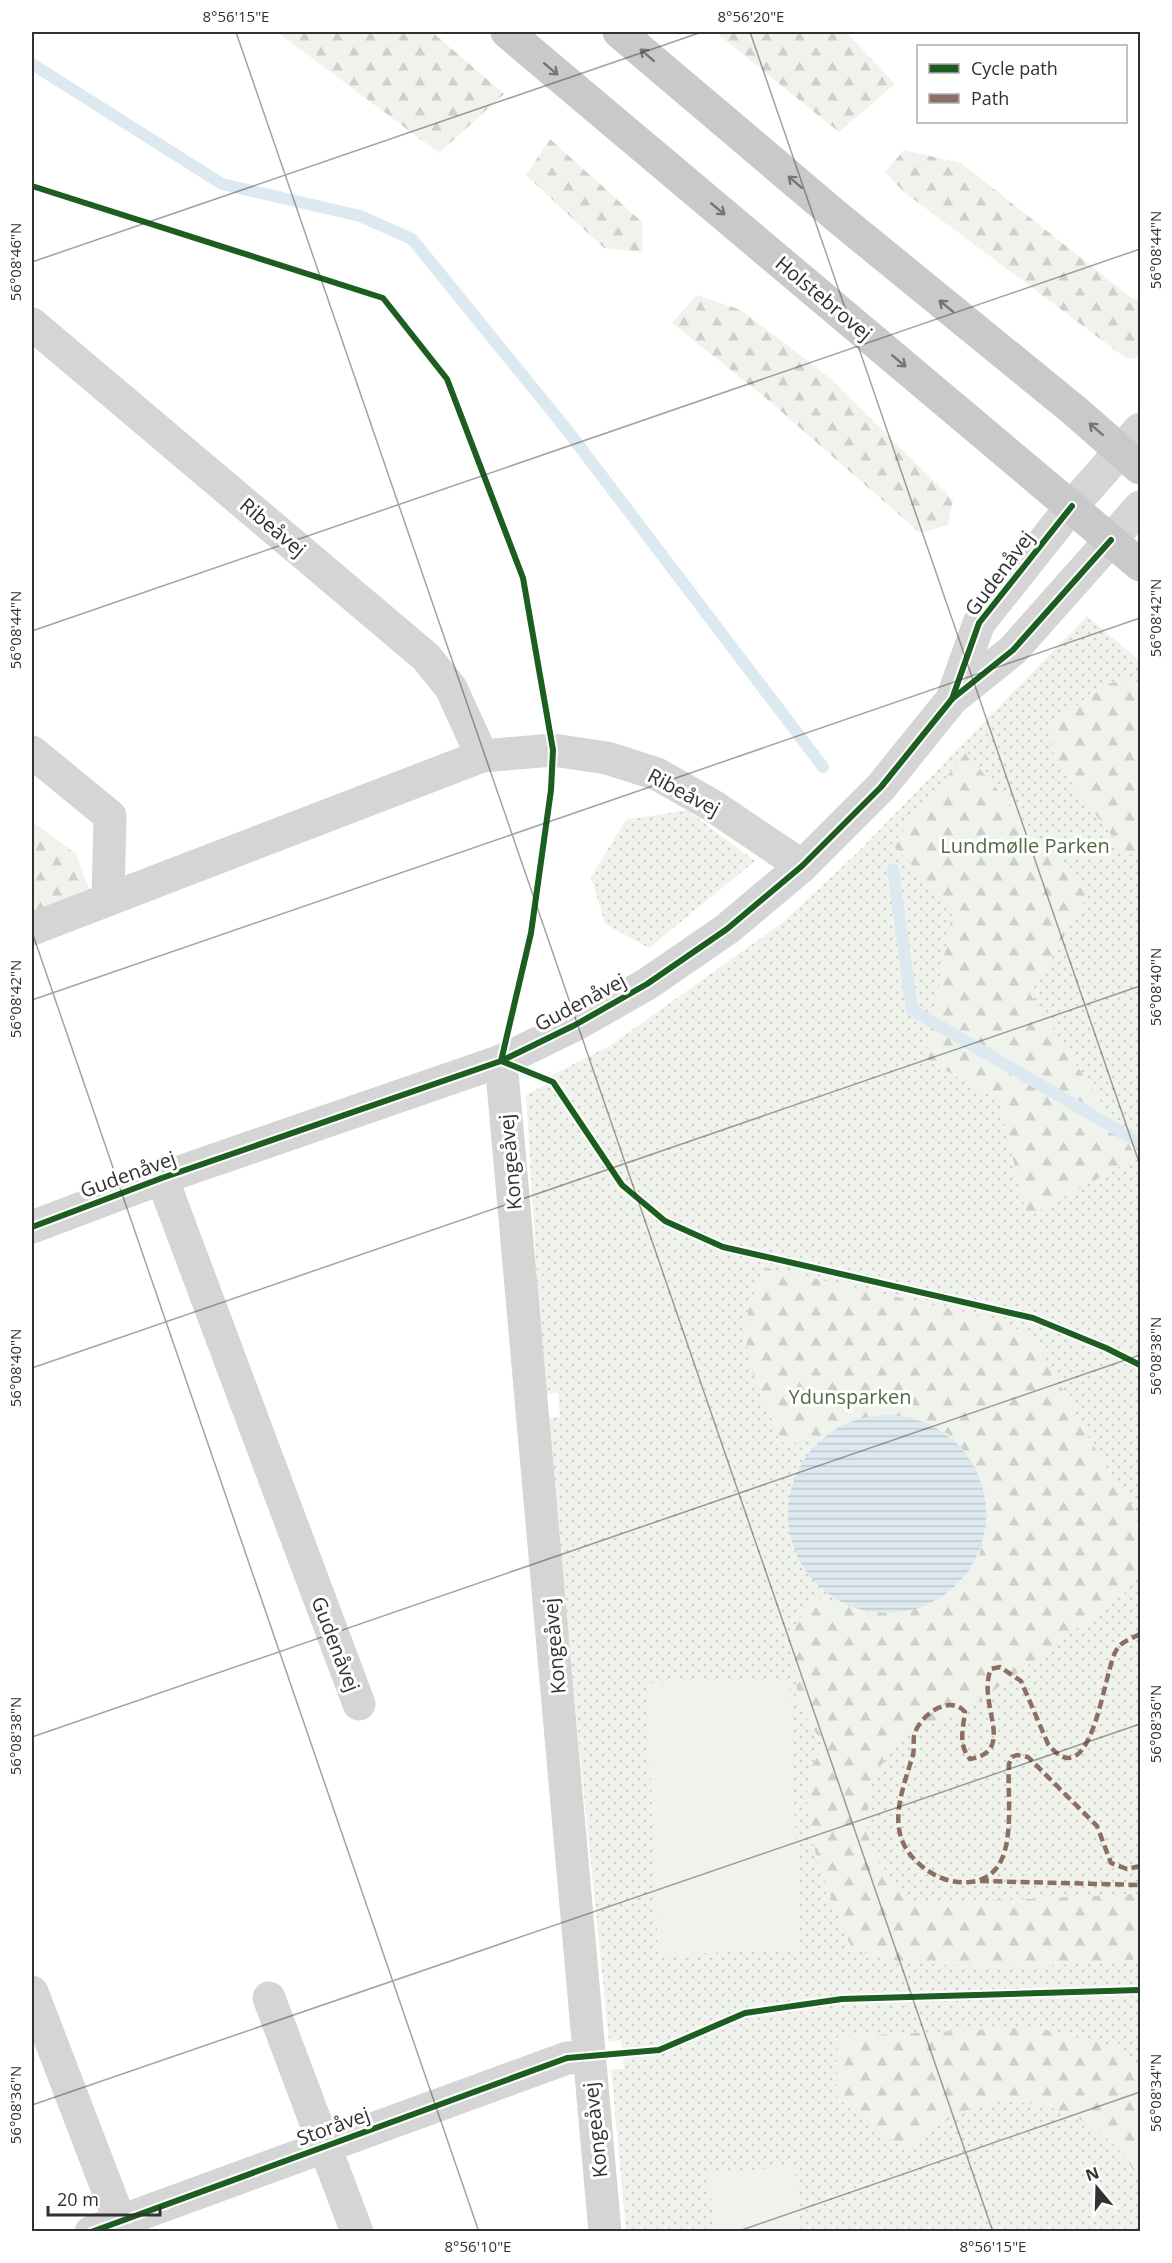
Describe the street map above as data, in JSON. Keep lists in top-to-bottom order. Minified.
{"streets":{"main road":["Holstebrovej"],"street":["Ribeåvej","Gudenåvej","Kongeåvej","Storåvej"]},"crossings":[["Holstebrovej","Gudenåvej"],["Ribeåvej","Gudenåvej"],["Gudenåvej","Kongeåvej"],["Kongeåvej","Storåvej"]],"parks":["Lundmølle Parken","Ydunsparken"],"legend":["Cycle path","Path"],"scale_bar":"20 m","north":"top","coordinates":["8°56'15\"E","8°56'20\"E","56°08'44\"N","56°08'46\"N","56°08'42\"N","56°08'40\"N","56°08'38\"N","56°08'36\"N","56°08'34\"N","8°56'10\"E"]}
